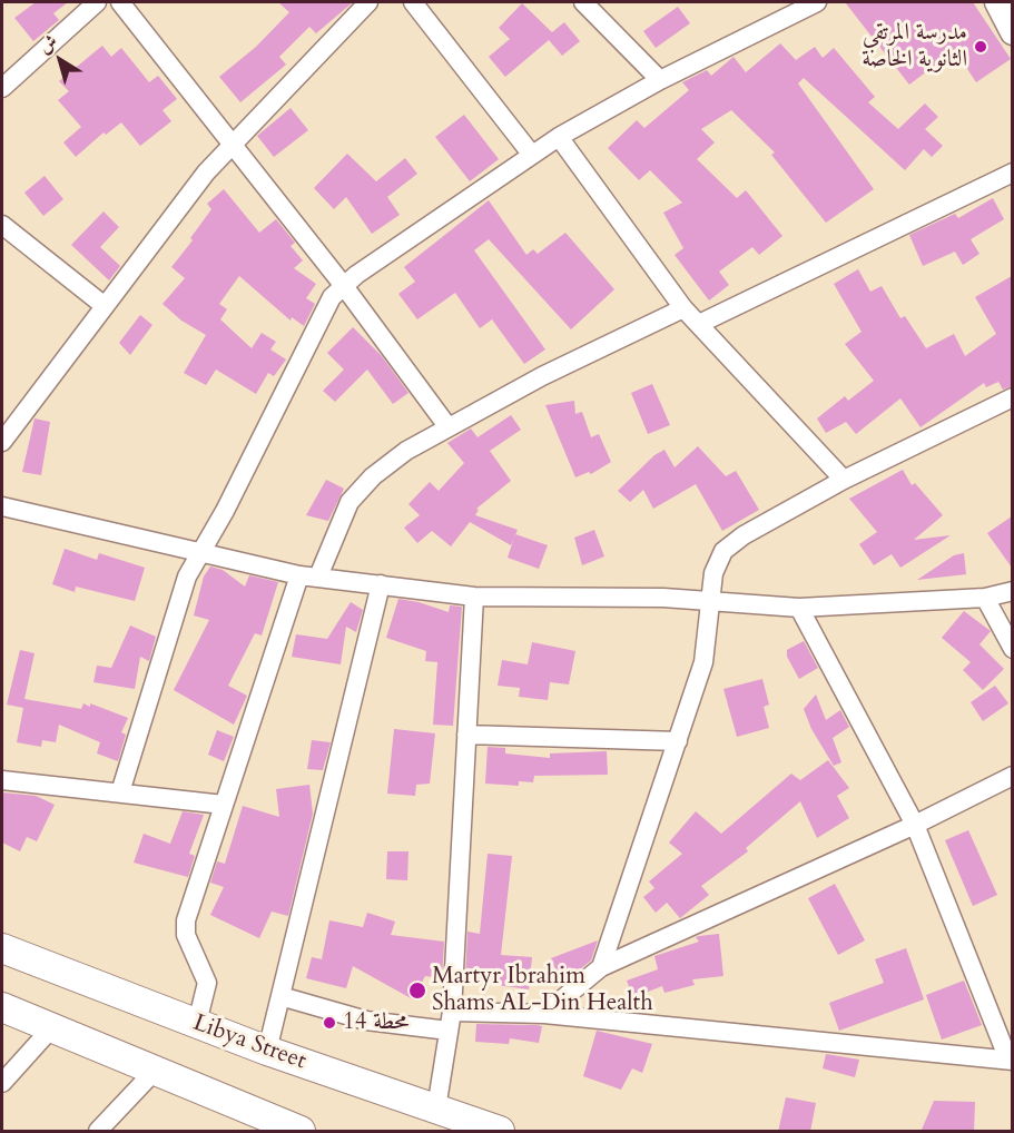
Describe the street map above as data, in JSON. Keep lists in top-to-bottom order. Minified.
{"streets":{"main road":["Libya Street"]},"places":["مدرسة المرتقي الثانوية الخاصة","Martyr Ibrahim Shams AL-Din Health","محطة 14"],"north":"top left"}
